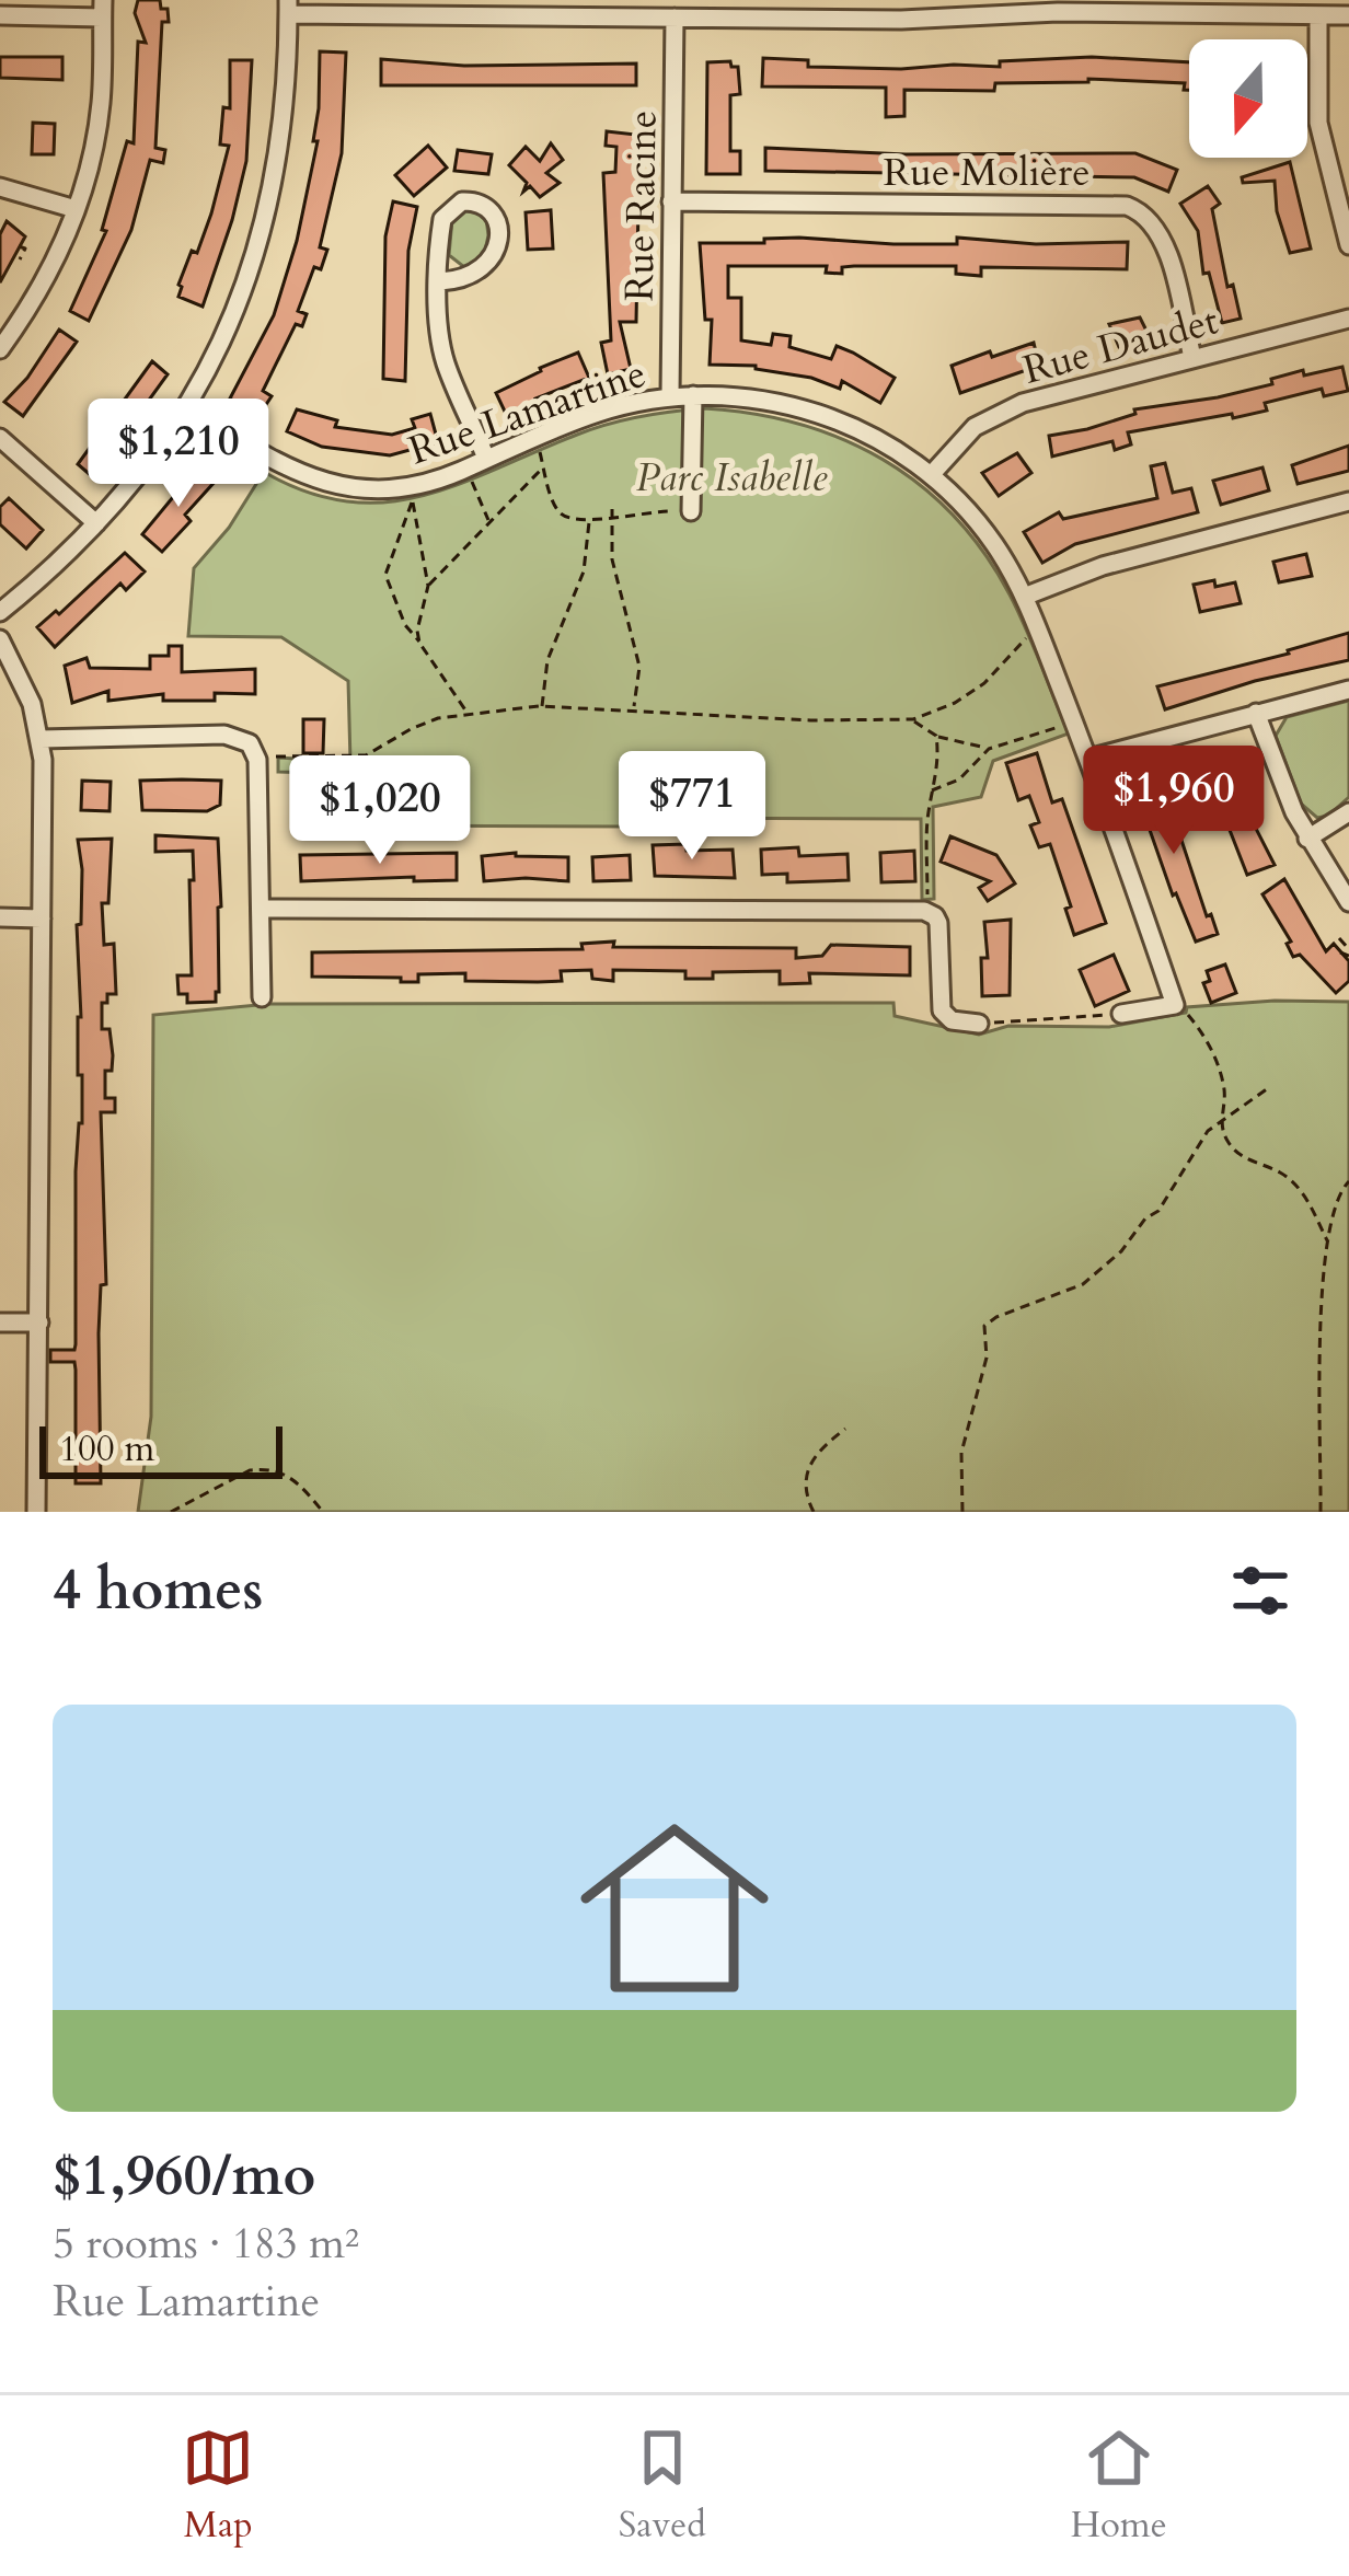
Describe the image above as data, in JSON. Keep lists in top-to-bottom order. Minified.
{"streets":{"street":["Rue Molière","Rue Racine","Rue Daudet","Rue Lamartine"]},"crossings":[["Rue Molière","Rue Racine"],["Rue Molière","Rue Daudet"],["Rue Racine","Rue Lamartine"],["Rue Daudet","Rue Lamartine"]],"parks":["Parc Isabelle"],"scale_bar":"100 m","north":"bottom","page":{"price":["$1,210","$1,960","$771","$1,020"],"scale":"100 m","heading":"4 homes","list":[{"name":"$1,960/mo","note":"5 rooms · 183 m² · Rue Lamartine"}],"tabs":["Map","Saved","Home"]}}
